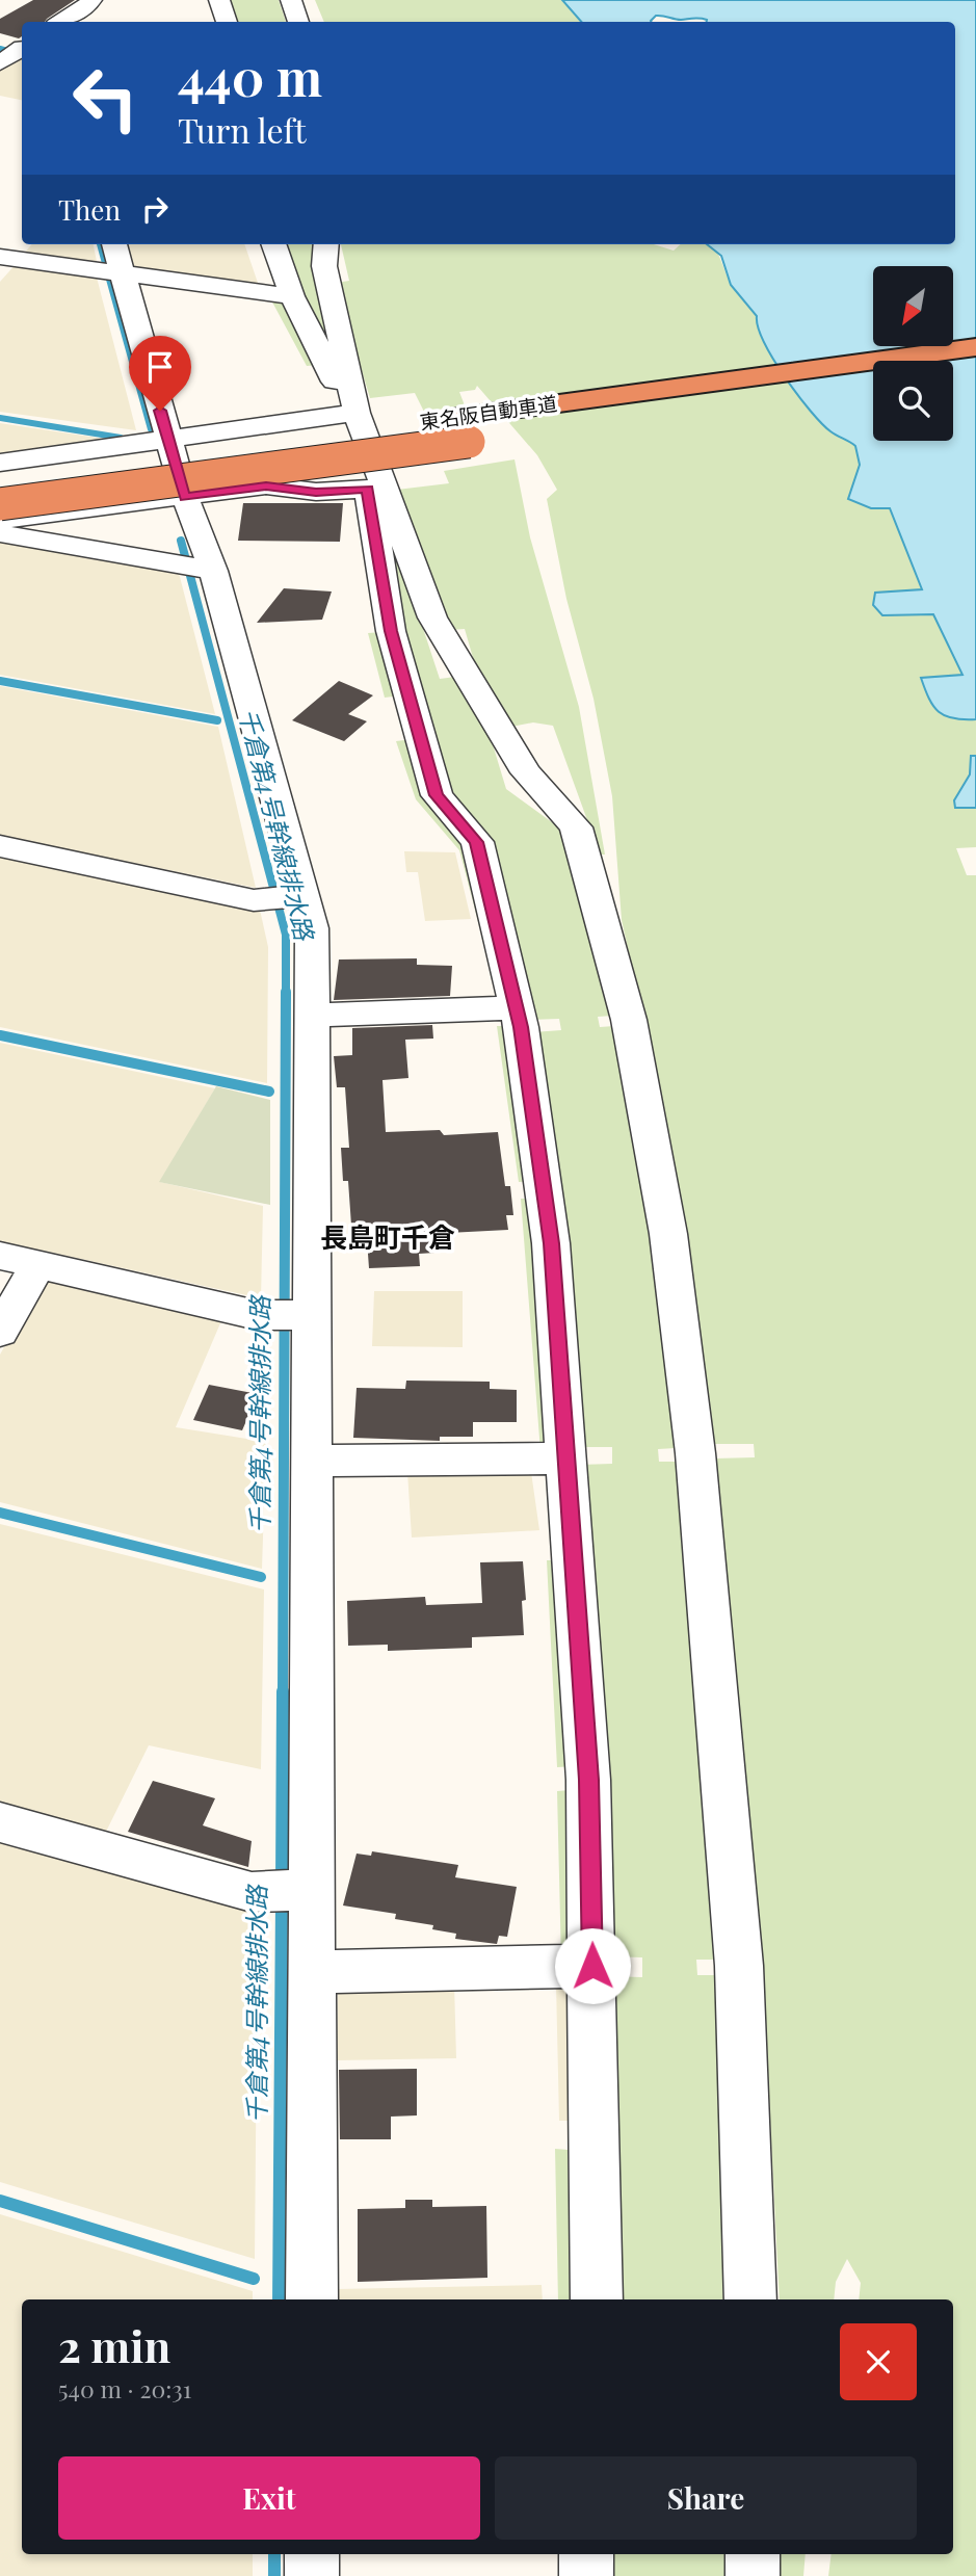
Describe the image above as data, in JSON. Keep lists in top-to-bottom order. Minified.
{"streets":{"highway":["東名阪自動車道"]},"districts":["長島町千倉"],"water":["千倉第4号幹線排水路"],"north":"bottom left","page":{"turn":["440 m","Turn left"],"then":"Then","heading":["2 min","540 m · 20:31"],"buttons":["Exit","Share"]}}
